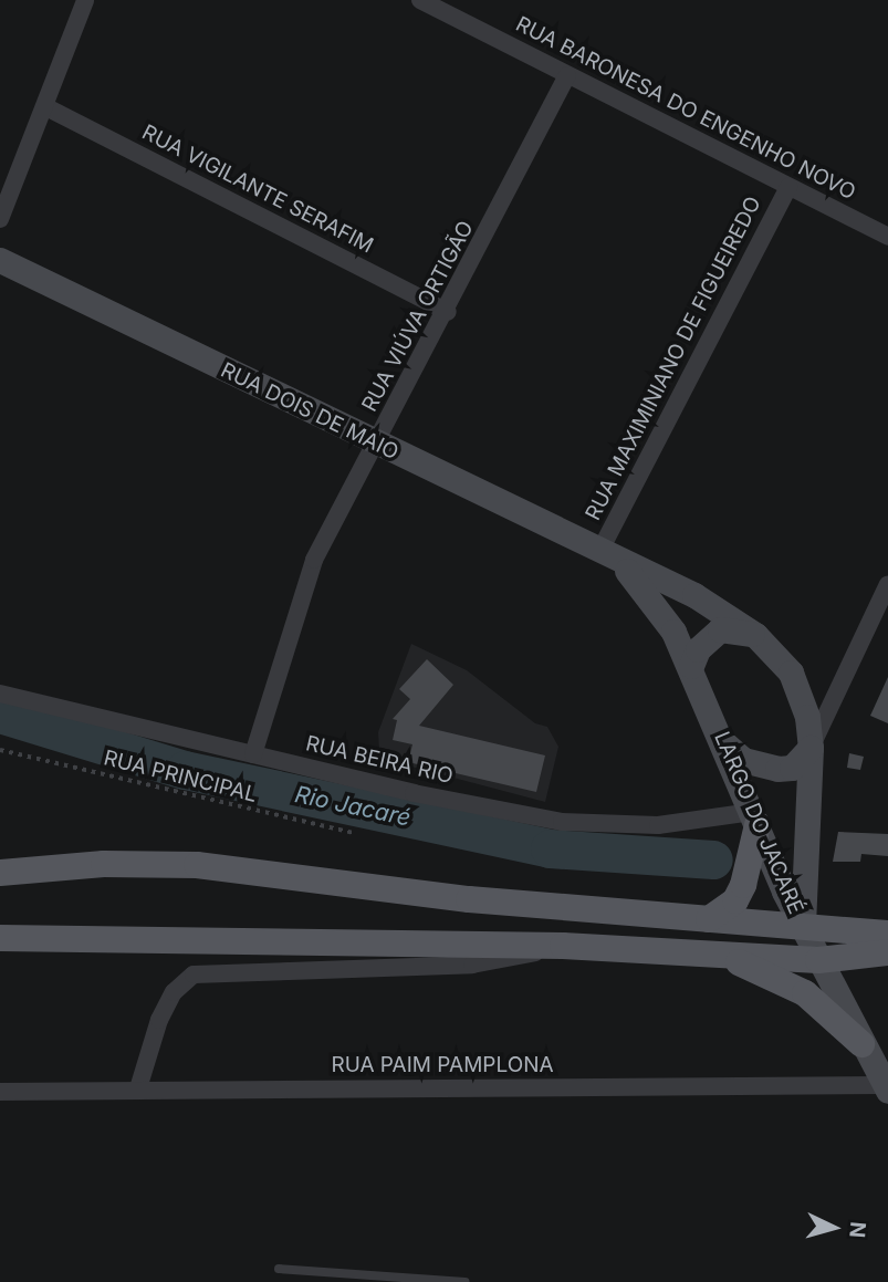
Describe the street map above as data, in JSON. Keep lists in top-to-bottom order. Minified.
{"streets":{"street":["RUA BARONESA DO ENGENHO NOVO","RUA VIGILANTE SERAFIM","RUA VIÚVA ORTIGÃO","RUA MAXIMINIANO DE FIGUEIREDO","RUA DOIS DE MAIO","RUA BEIRA RIO","LARGO DO JACARÉ","RUA PAIM PAMPLONA"],"path":["RUA PRINCIPAL"]},"crossings":[["RUA BARONESA DO ENGENHO NOVO","RUA VIÚVA ORTIGÃO"],["RUA BARONESA DO ENGENHO NOVO","RUA MAXIMINIANO DE FIGUEIREDO"],["RUA VIGILANTE SERAFIM","RUA VIÚVA ORTIGÃO"],["RUA VIÚVA ORTIGÃO","RUA DOIS DE MAIO"],["RUA VIÚVA ORTIGÃO","RUA BEIRA RIO"],["RUA MAXIMINIANO DE FIGUEIREDO","RUA DOIS DE MAIO"],["RUA MAXIMINIANO DE FIGUEIREDO","LARGO DO JACARÉ"],["RUA DOIS DE MAIO","LARGO DO JACARÉ"],["RUA BEIRA RIO","LARGO DO JACARÉ"]],"water":["Rio Jacaré"],"north":"right"}
